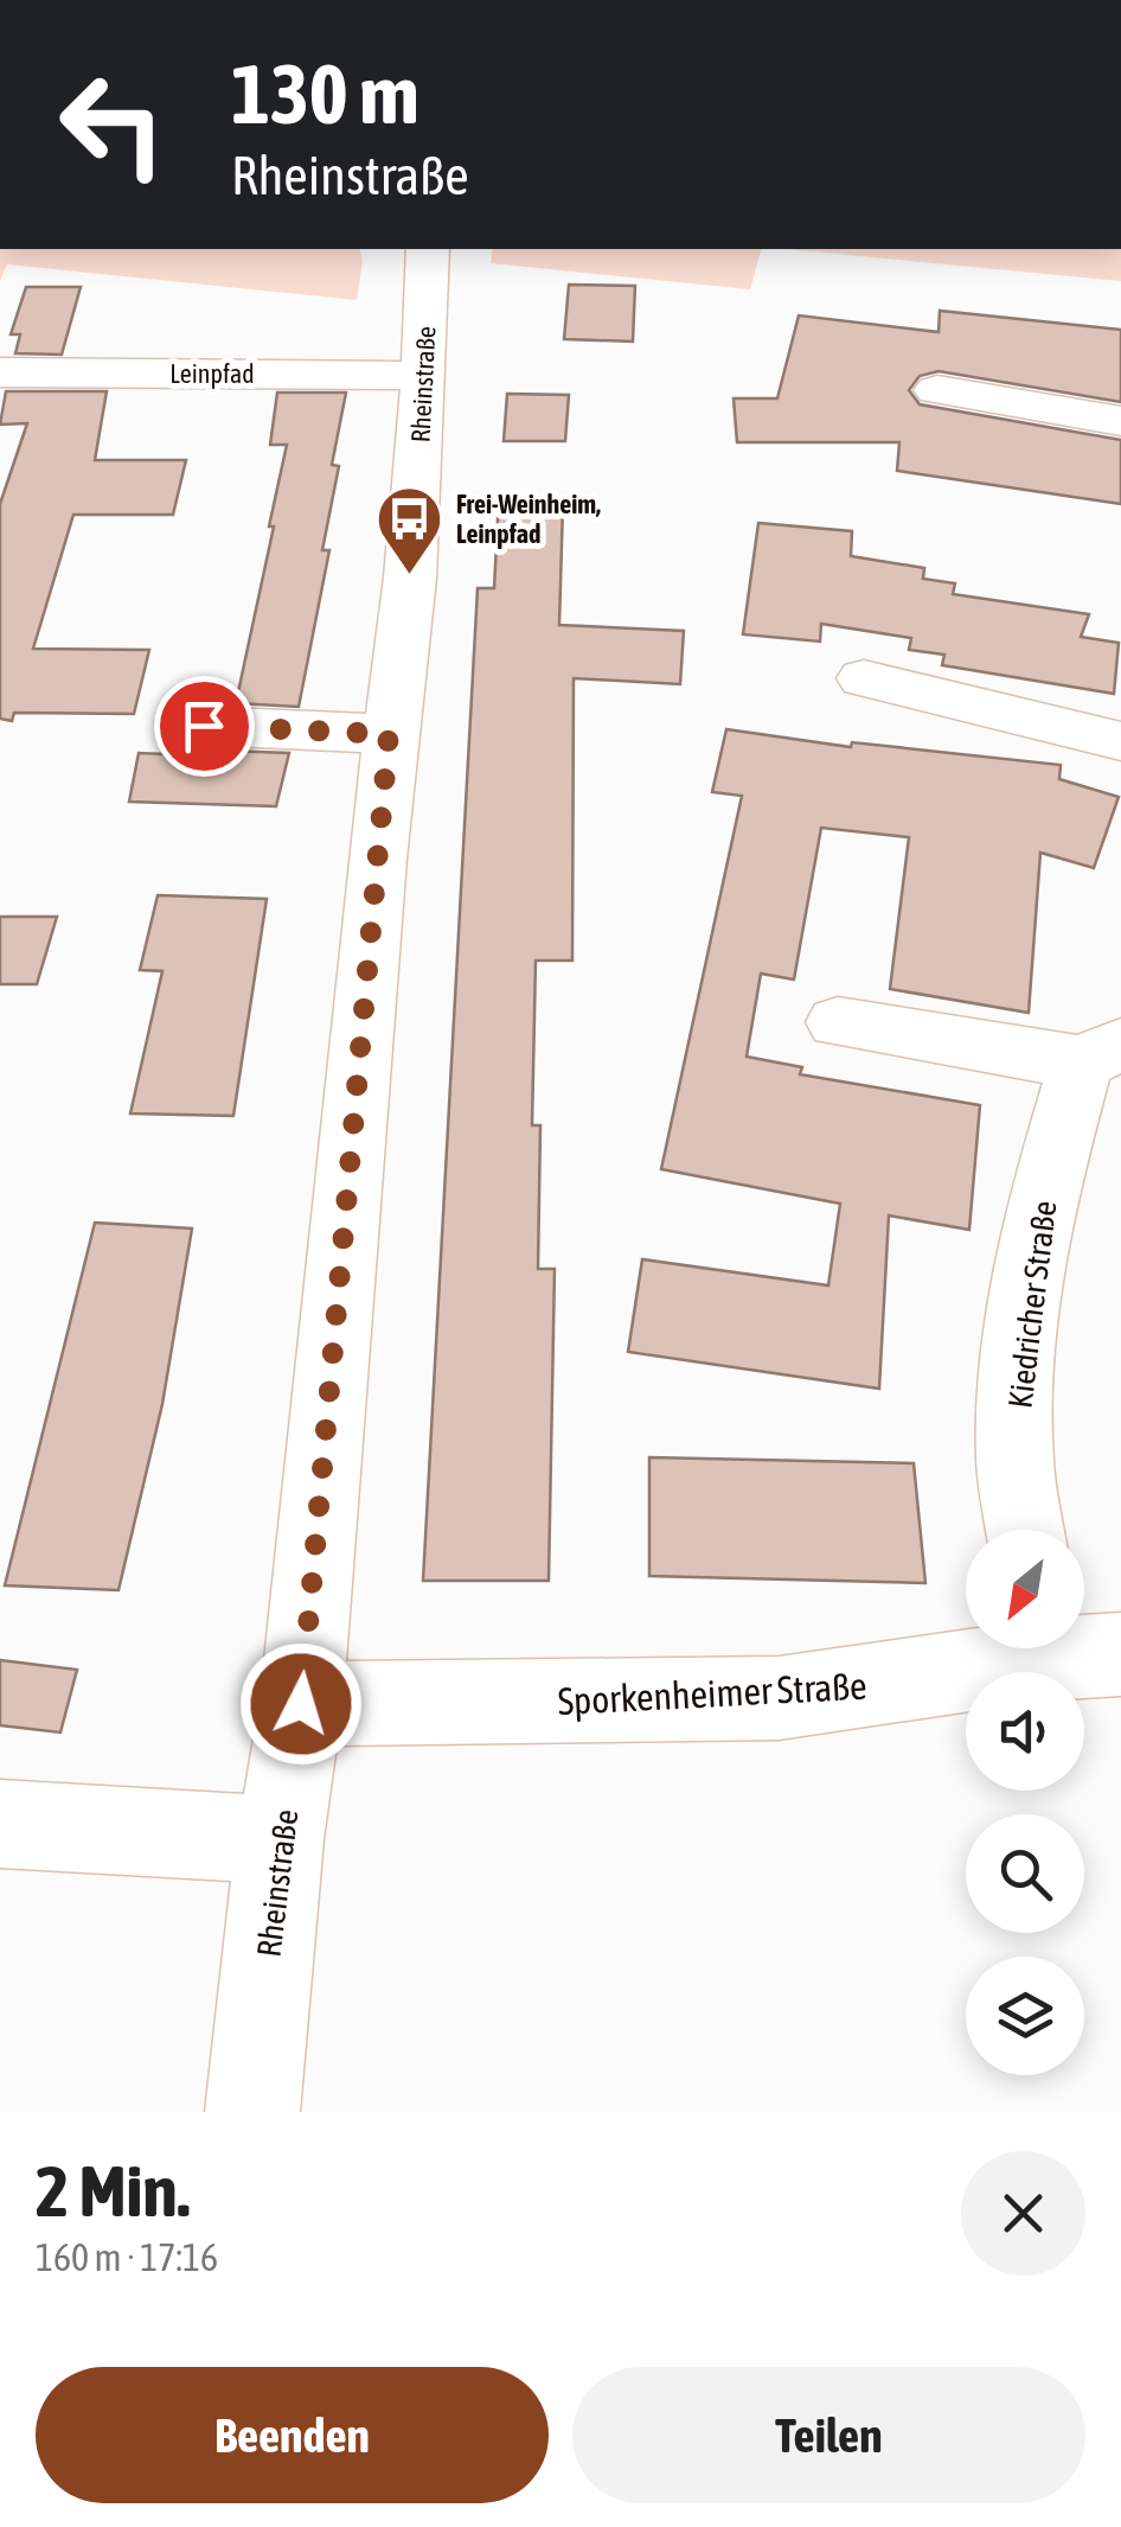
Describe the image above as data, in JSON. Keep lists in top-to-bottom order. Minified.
{"streets":{"street":["Leinpfad","Rheinstraße","Kiedricher Straße","Sporkenheimer Straße"]},"crossings":[["Leinpfad","Rheinstraße"],["Rheinstraße","Sporkenheimer Straße"]],"places":{"bus stop":["Frei-Weinheim, Leinpfad"]},"north":"bottom left","page":{"turn":["130 m","Rheinstraße"],"heading":["2 Min.","160 m · 17:16"],"buttons":["Beenden","Teilen"]}}
